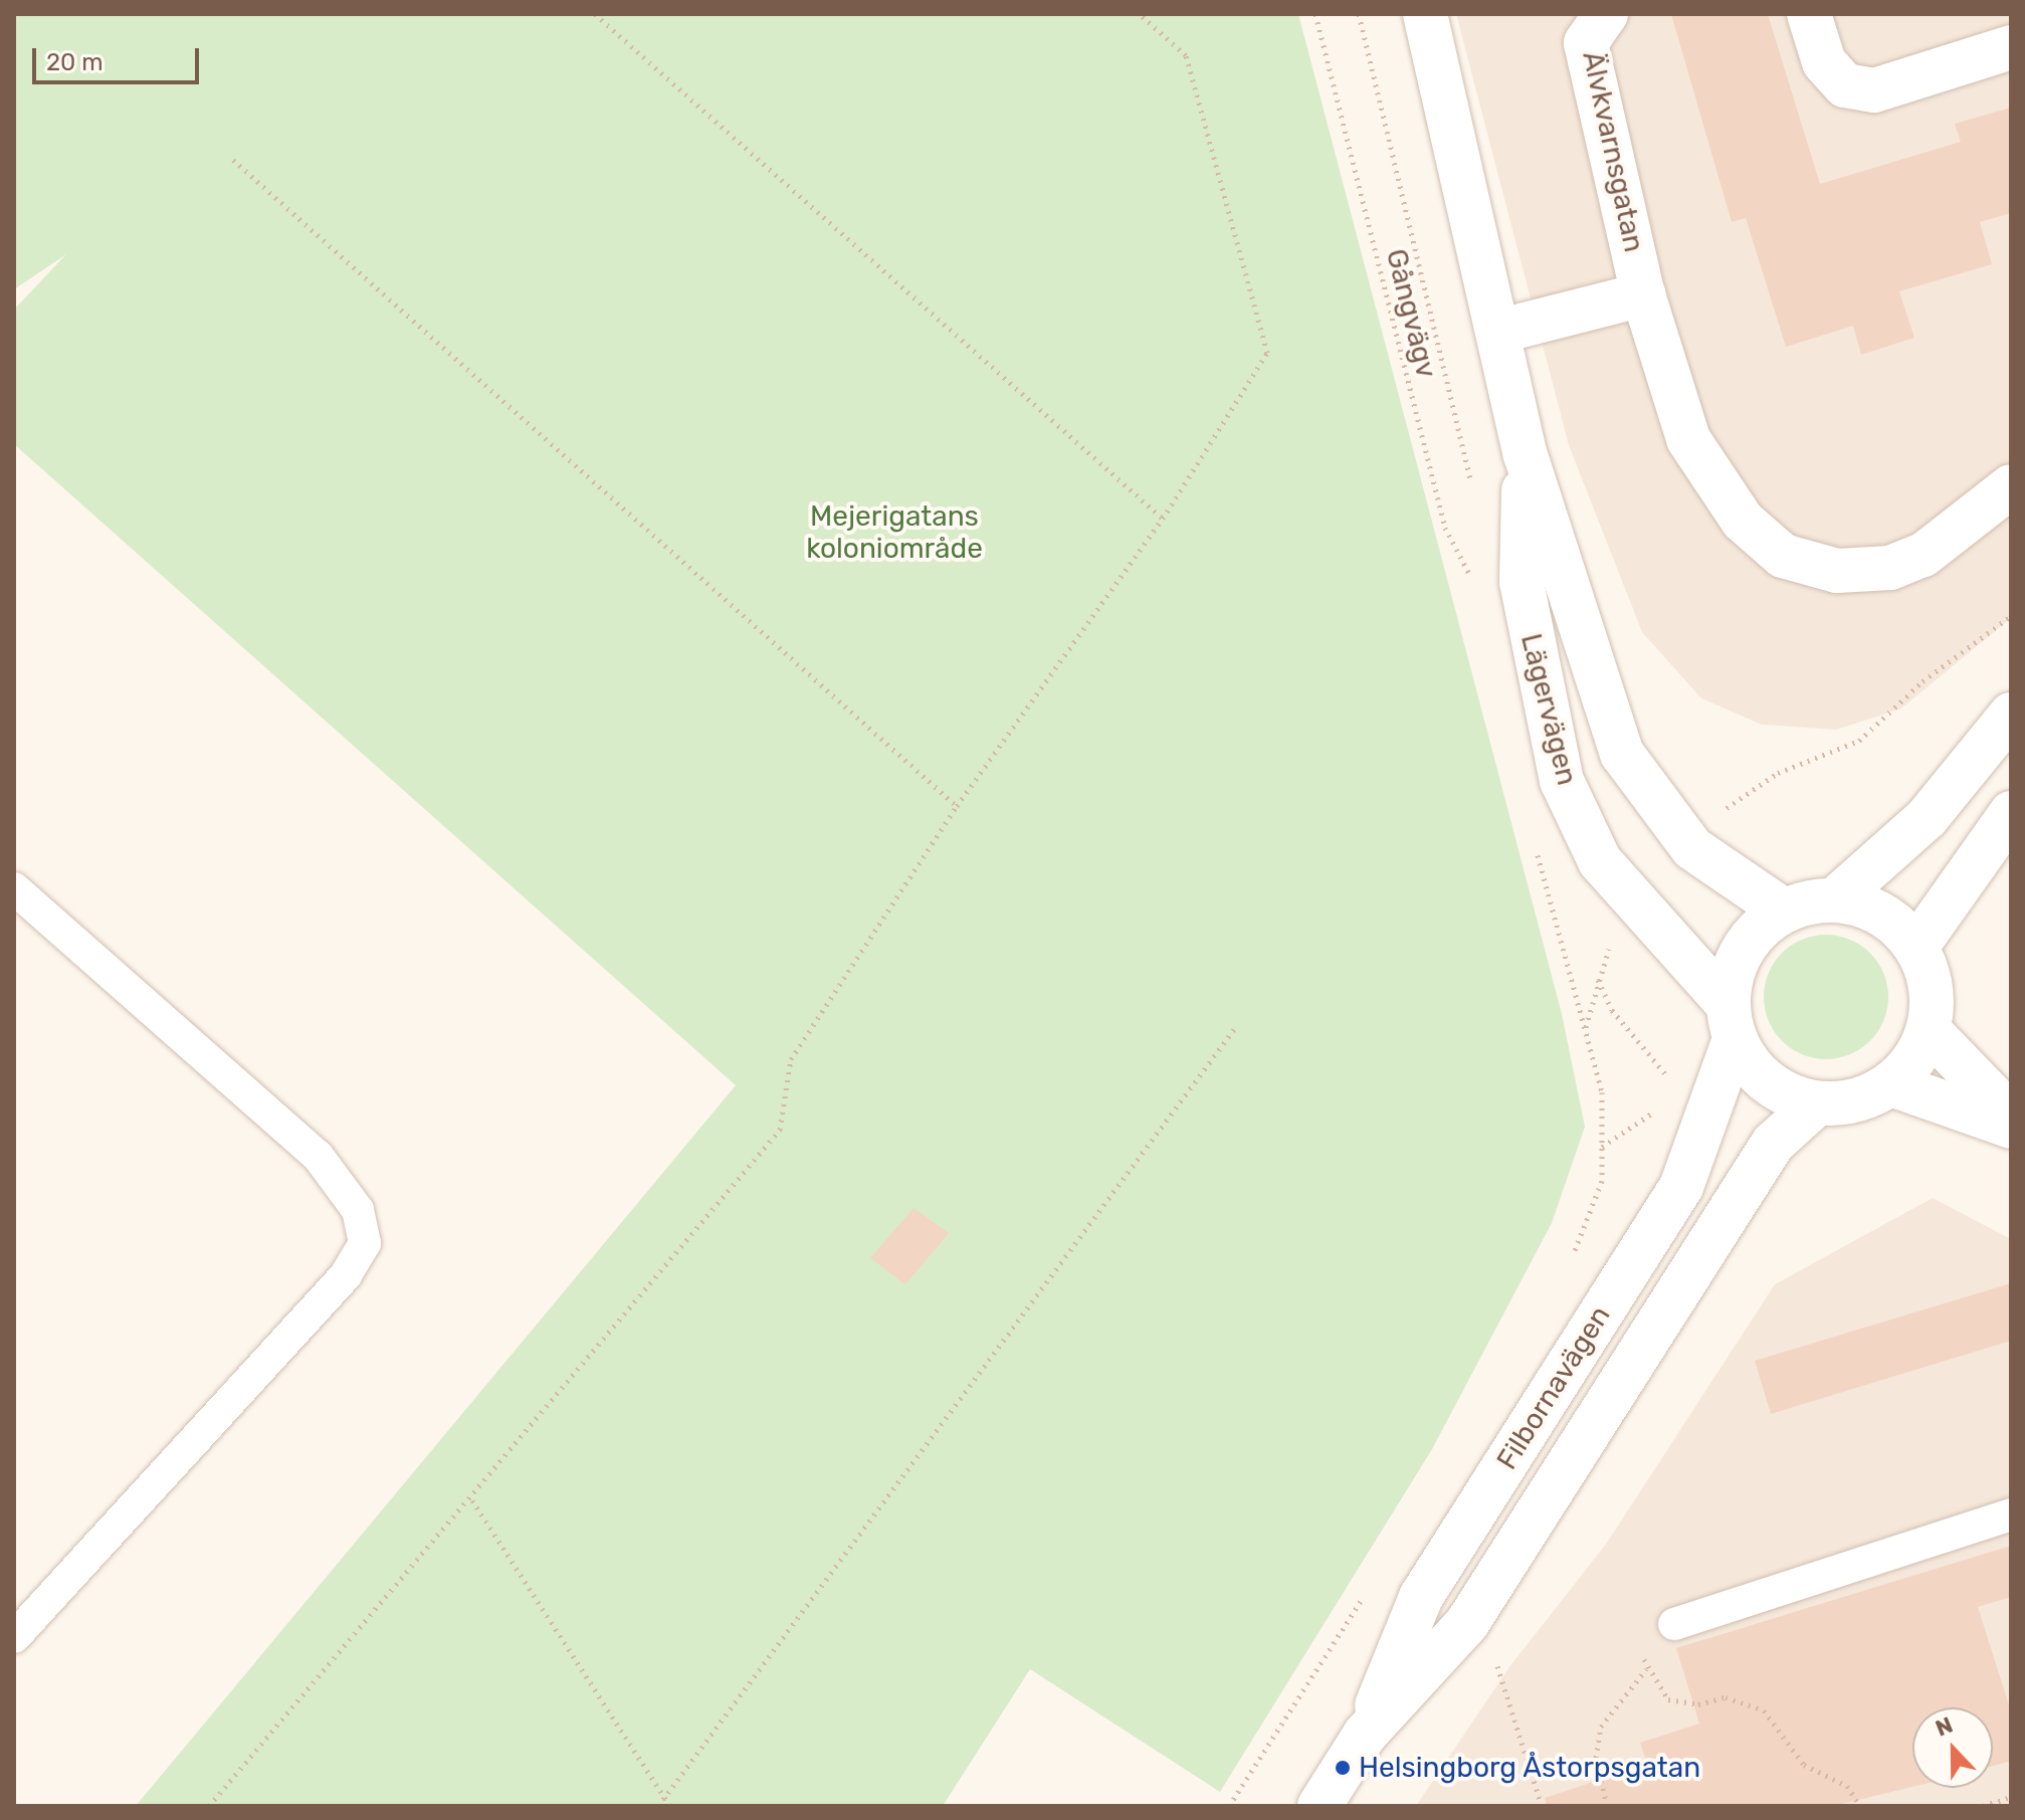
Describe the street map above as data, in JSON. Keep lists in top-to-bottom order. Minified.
{"streets":{"street":["Älvkvarnsgatan","Lägervägen","Filbornavägen"],"path":["Gångvägv"]},"crossings":[["Lägervägen","Filbornavägen"]],"parks":["Mejerigatans koloniområde"],"places":["Helsingborg Åstorpsgatan"],"scale_bar":"20 m","north":"top"}
